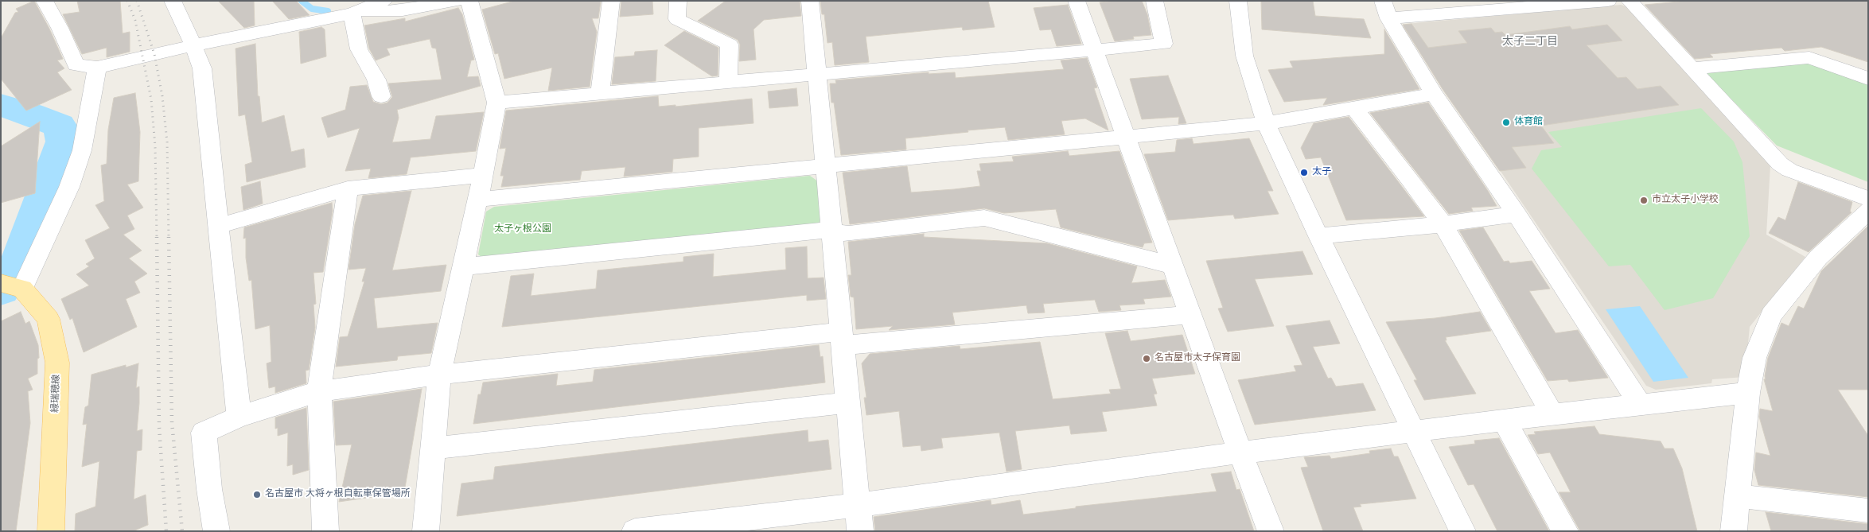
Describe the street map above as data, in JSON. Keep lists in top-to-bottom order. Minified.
{"streets":{"main road":["緑瑞穂線"]},"districts":["太子二丁目"],"parks":["太子ヶ根公園"],"places":["体育館","太子","市立太子小学校","名古屋市太子保育園","名古屋市 大将ヶ根自転車保管場所"]}
